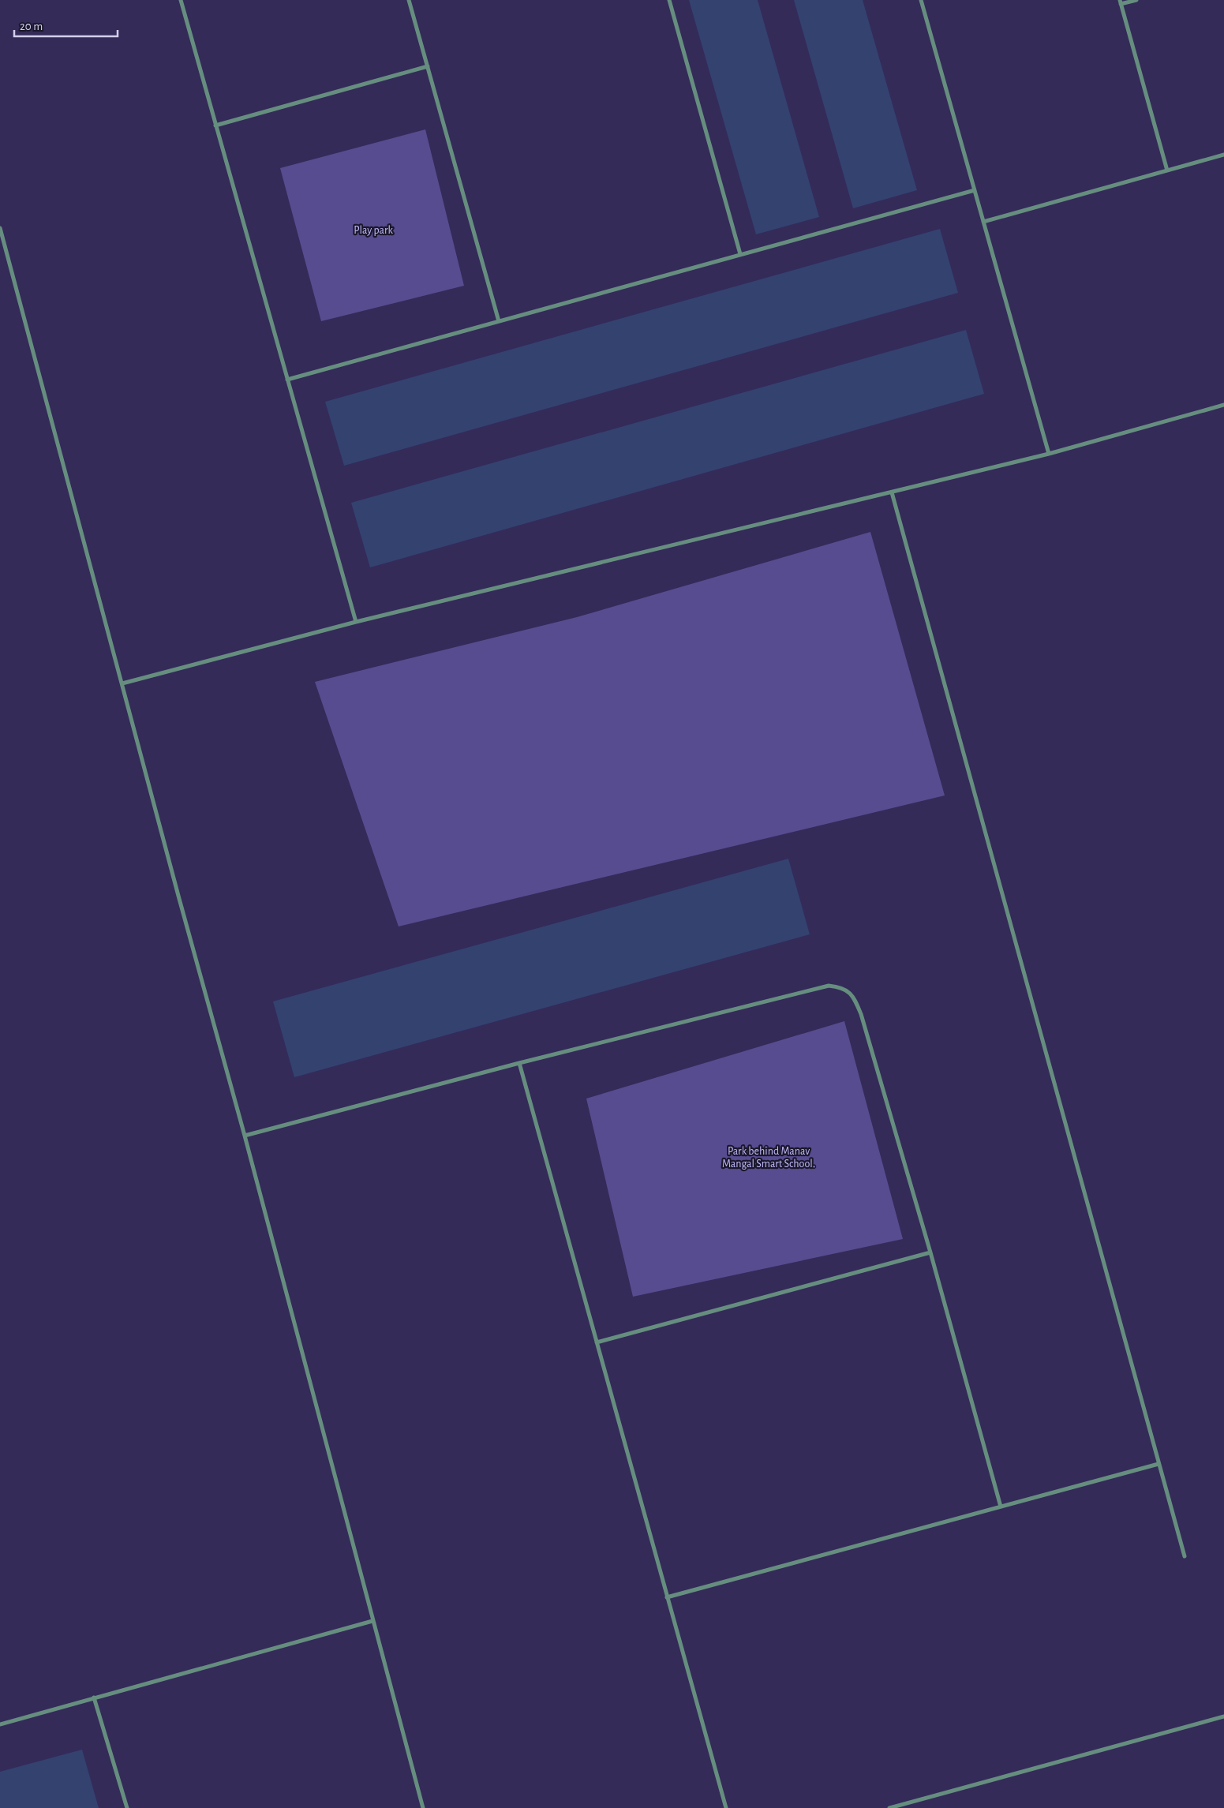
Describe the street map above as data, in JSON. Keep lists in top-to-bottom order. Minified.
{"parks":["Play park","Park behind Manav Mangal Smart School."],"scale_bar":"20 m"}
